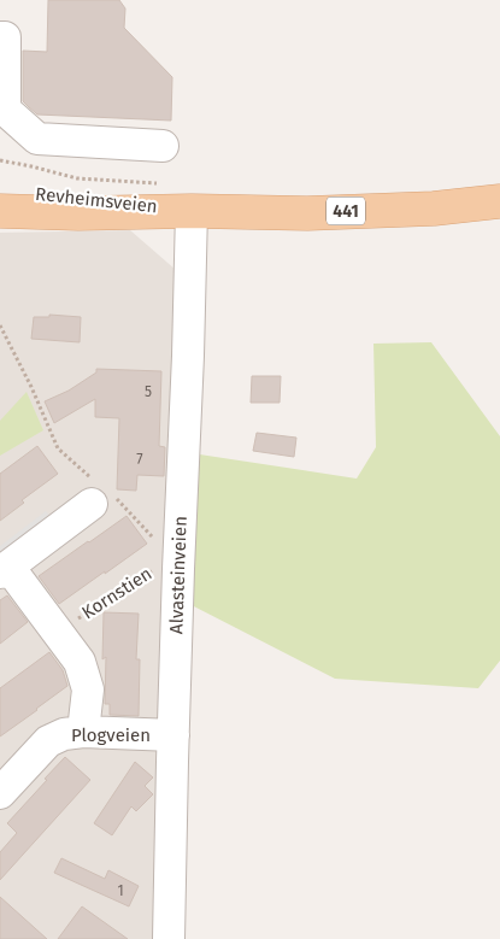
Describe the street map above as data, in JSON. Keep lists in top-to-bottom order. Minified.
{"streets":{"main road":["Revheimsveien","441"],"street":["Alvasteinveien","Plogveien"],"path":["Kornstien"]},"crossings":[["Revheimsveien","Alvasteinveien"],["Alvasteinveien","Kornstien"],["Alvasteinveien","Plogveien"]],"house_numbers":["5","7","1"]}
